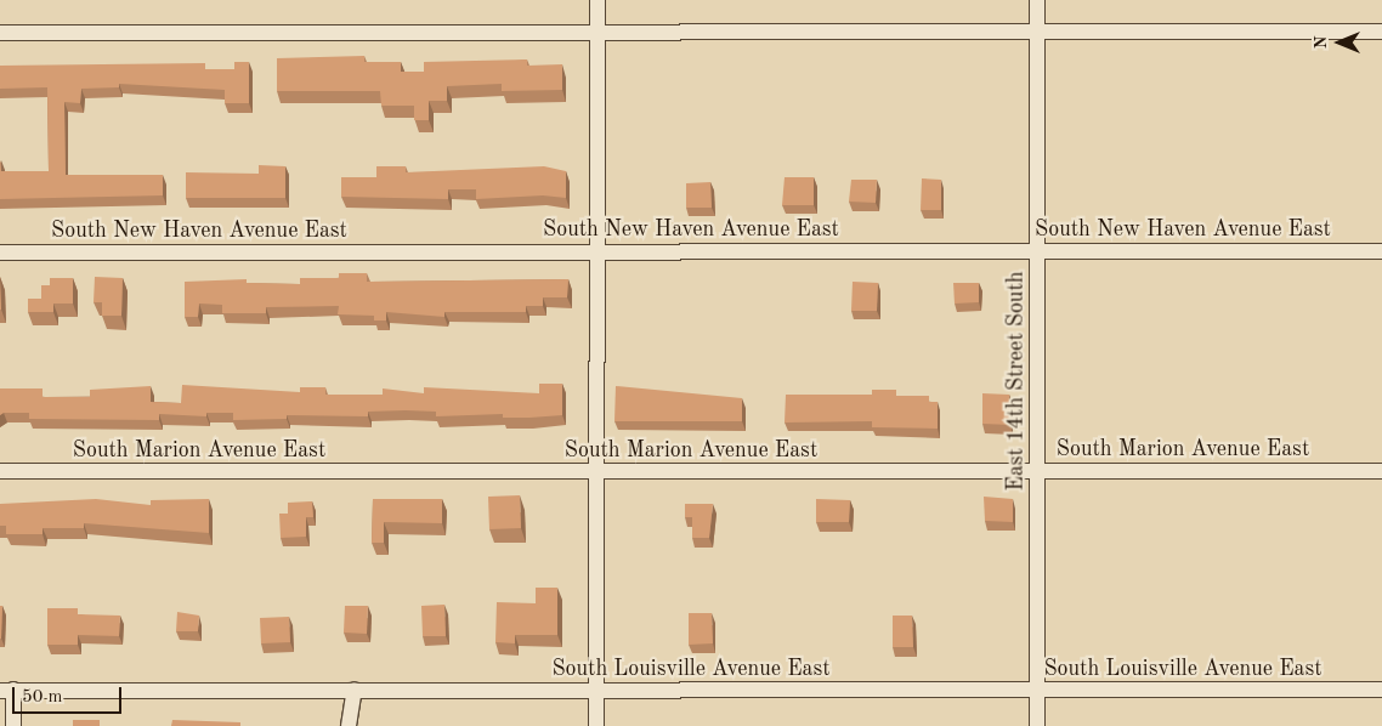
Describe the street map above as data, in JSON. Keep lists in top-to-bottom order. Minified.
{"streets":{"street":["South New Haven Avenue East","East 14th Street South","South Marion Avenue East","South Louisville Avenue East"]},"crossings":[["South New Haven Avenue East","East 14th Street South"],["East 14th Street South","South Marion Avenue East"],["East 14th Street South","South Louisville Avenue East"]],"scale_bar":"50 m","north":"left"}
